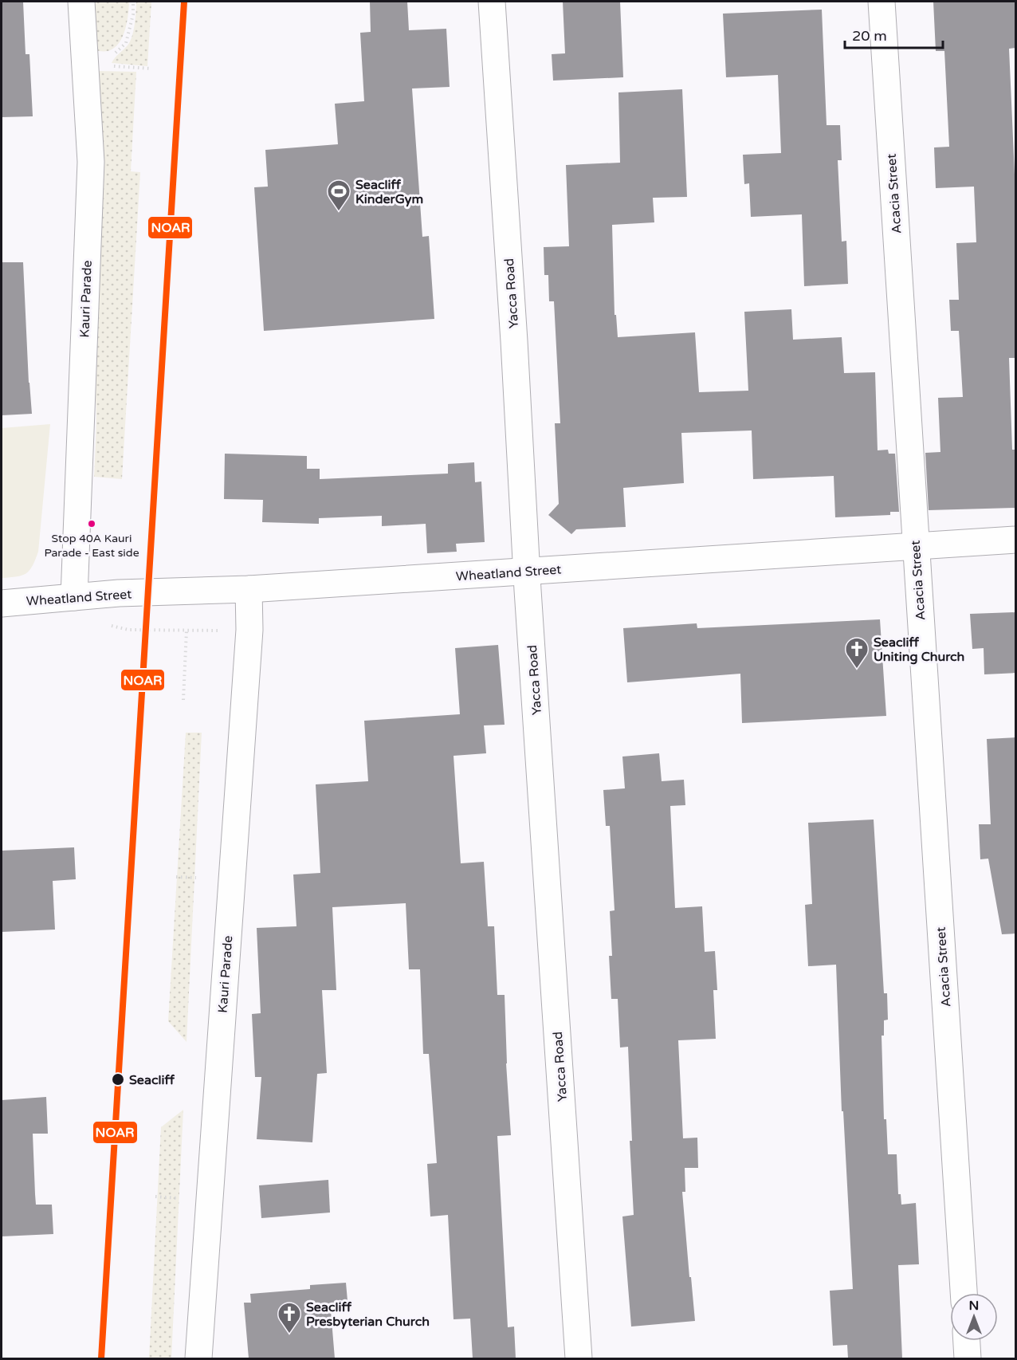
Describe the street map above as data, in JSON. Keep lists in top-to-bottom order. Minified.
{"streets":{"street":["Acacia Street","Yacca Road","Kauri Parade","Wheatland Street"]},"crossings":[["Acacia Street","Wheatland Street"],["Yacca Road","Wheatland Street"],["Kauri Parade","Wheatland Street"]],"places":{"sports":["Seacliff KinderGym"],"other":["Stop 40A Kauri Parade - East side","Seacliff"],"church":["Seacliff Uniting Church","Seacliff Presbyterian Church"]},"lines":["transit line NOAR"],"scale_bar":"20 m","north":"top"}
